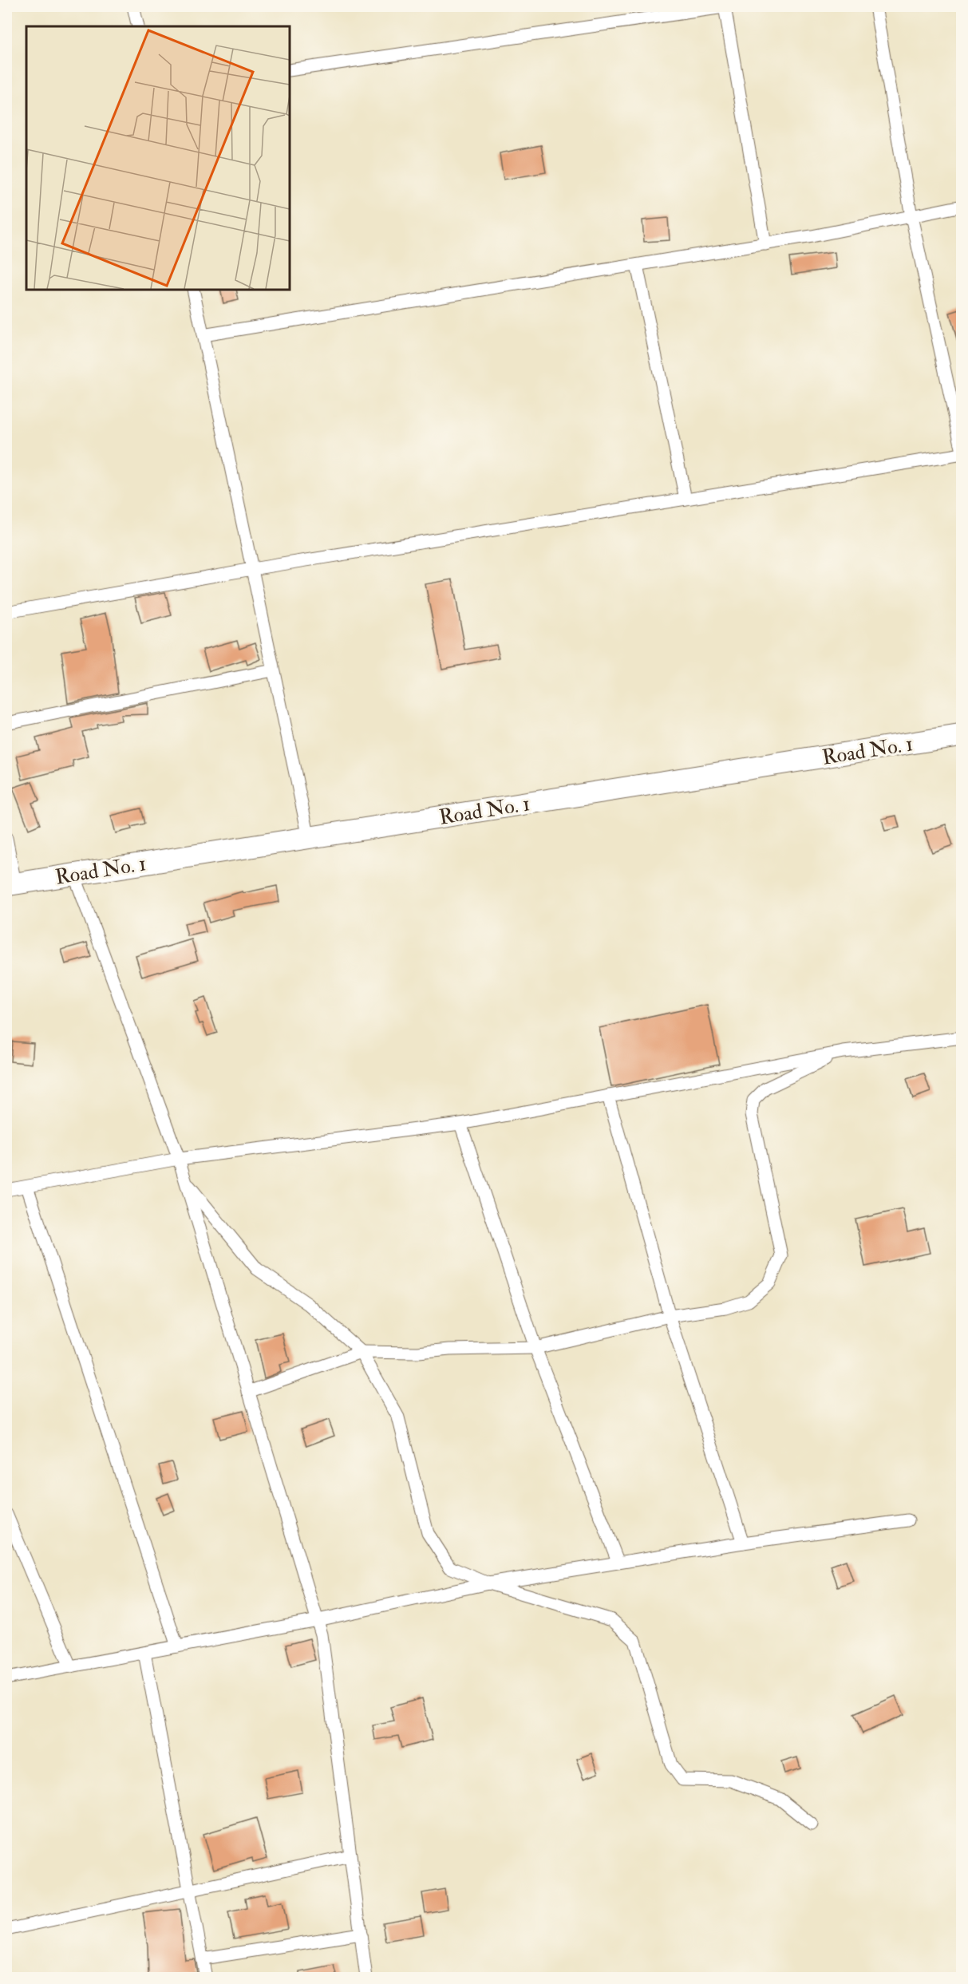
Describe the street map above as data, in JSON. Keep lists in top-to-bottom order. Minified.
{"streets":{"highway":["Road No. 1"]}}
